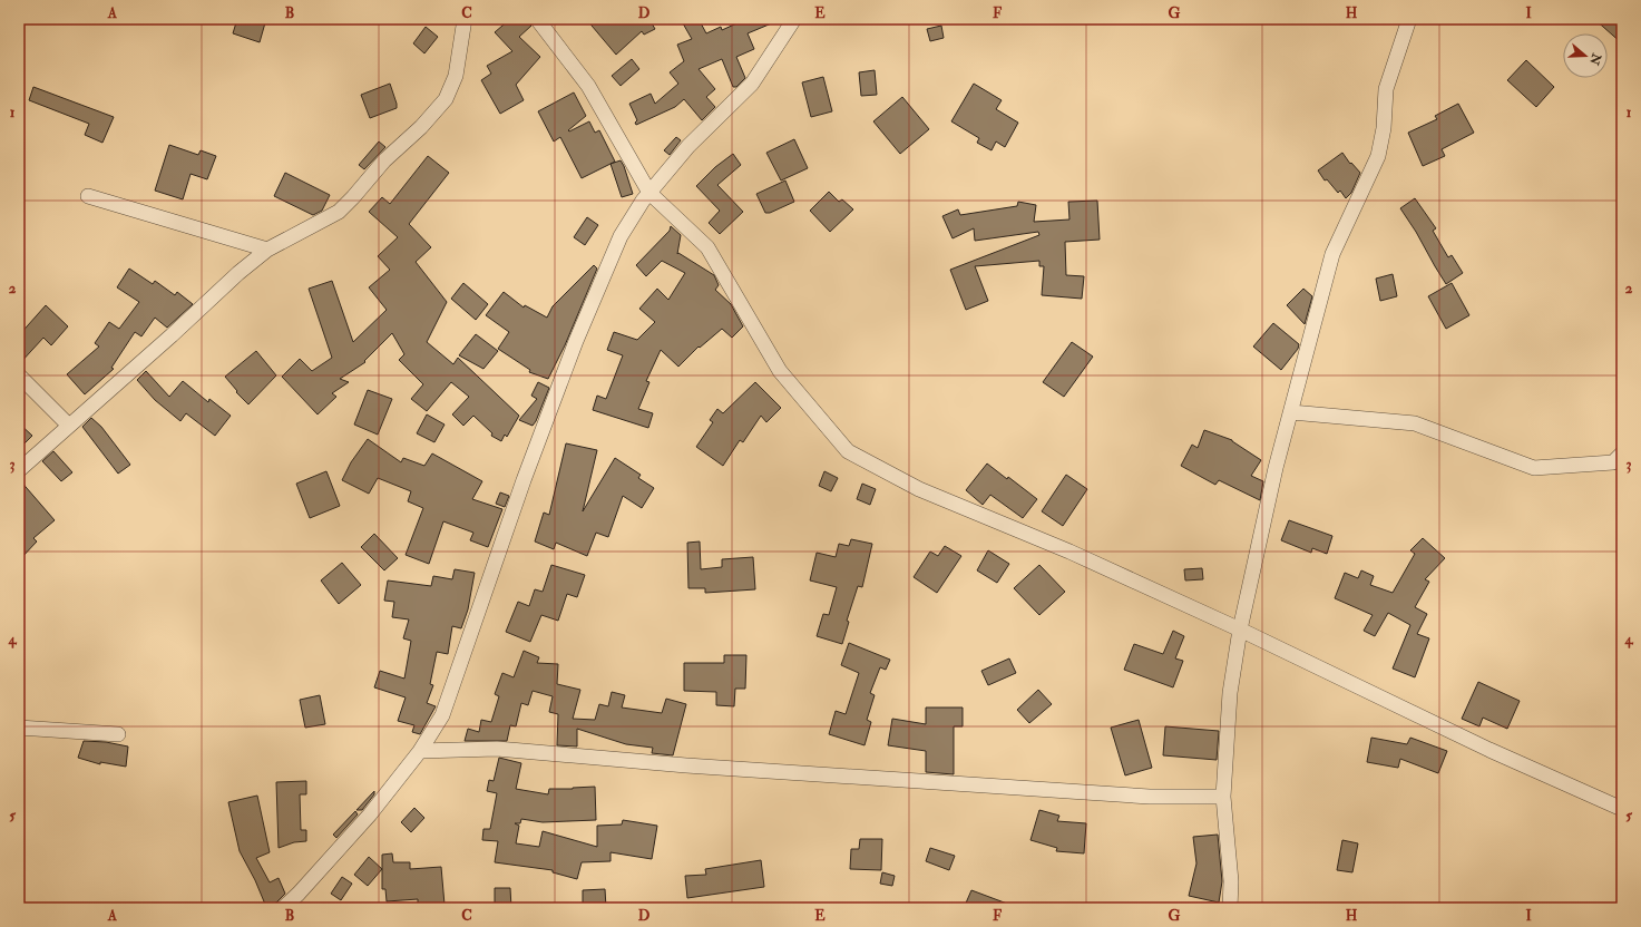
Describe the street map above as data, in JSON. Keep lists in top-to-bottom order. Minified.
{"north":"right","grid":{"columns":["A","B","C","D","E","F","G","H","I"],"rows":["1","2","3","4","5"]}}
